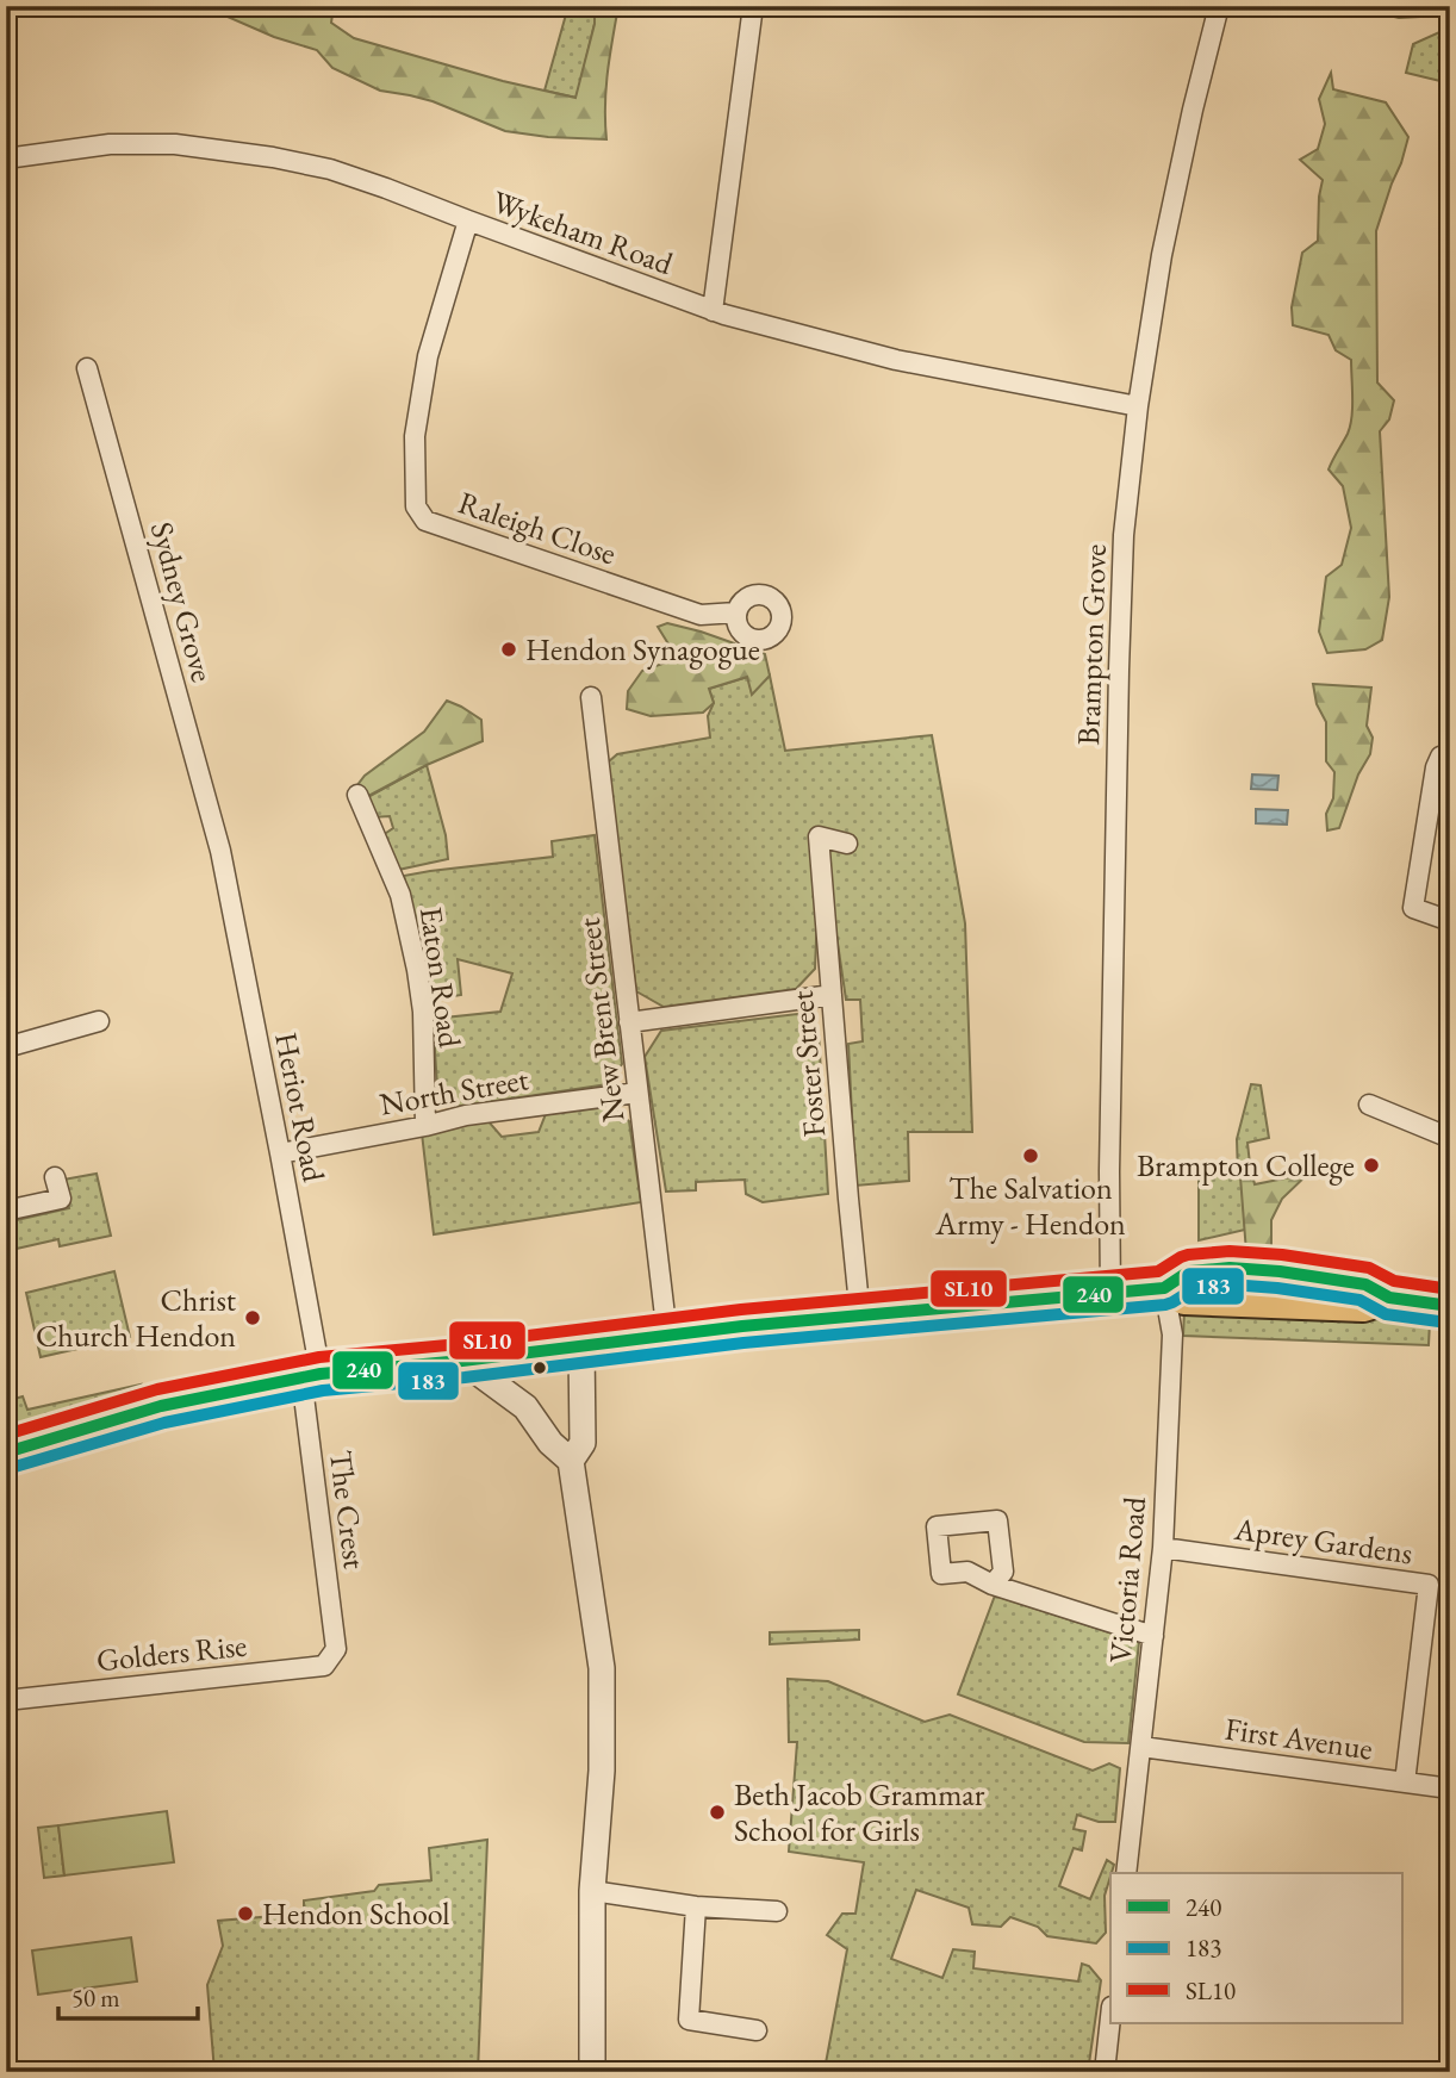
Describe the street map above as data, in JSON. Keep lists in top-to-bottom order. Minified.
{"streets":{"street":["Wykeham Road","Raleigh Close","Sydney Grove","Brampton Grove","Eaton Road","New Brent Street","Foster Street","North Street","Heriot Road","The Crest","Aprey Gardens","Victoria Road","Golders Rise","First Avenue"]},"crossings":[["Wykeham Road","Raleigh Close"],["Wykeham Road","Brampton Grove"],["Sydney Grove","Heriot Road"],["Eaton Road","North Street"],["New Brent Street","North Street"],["North Street","Heriot Road"],["Heriot Road","The Crest"],["The Crest","Golders Rise"],["Aprey Gardens","Victoria Road"],["Aprey Gardens","First Avenue"],["Victoria Road","First Avenue"]],"places":["Hendon Synagogue","The Salvation Army - Hendon","Brampton College","Christ Church Hendon","Beth Jacob Grammar School for Girls","Hendon School"],"lines":["transit line SL10","transit line 240","transit line 183"],"legend":["240","183","SL10"],"scale_bar":"50 m"}
